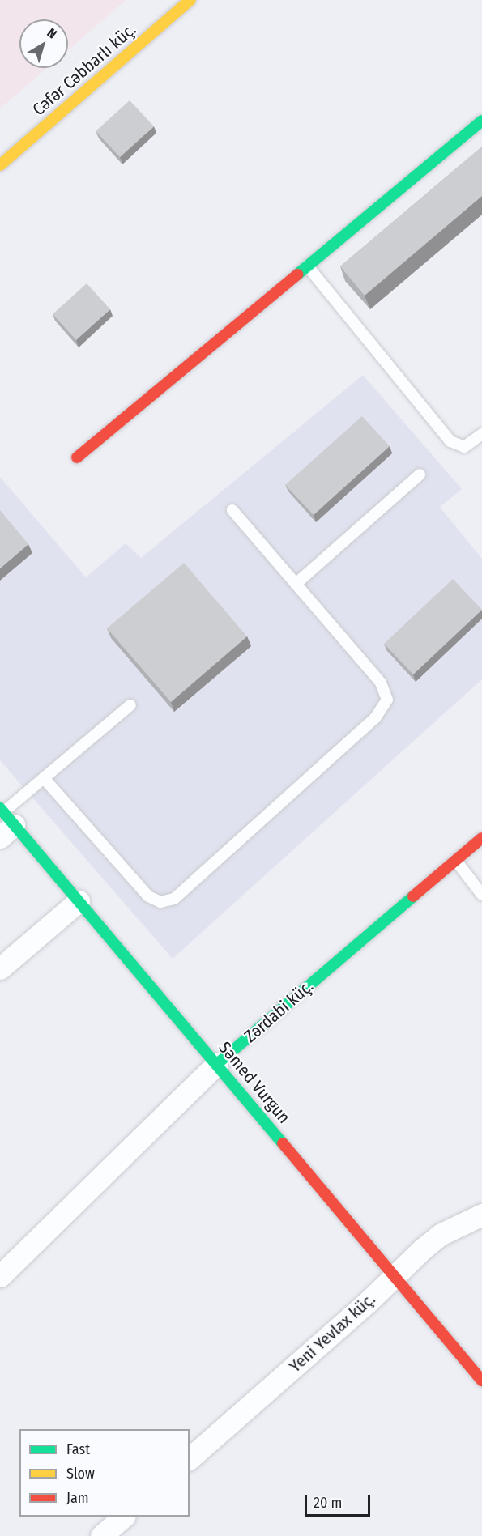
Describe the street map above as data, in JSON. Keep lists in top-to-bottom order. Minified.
{"streets":{"street":["Cəfər Cəbbarlı küç.","Zərdabi küç.","Səmed Vurgun","Yeni Yevlax küç."]},"crossings":[["Zərdabi küç.","Səmed Vurgun"],["Səmed Vurgun","Yeni Yevlax küç."]],"legend":["Fast","Slow","Jam"],"scale_bar":"20 m","north":"top right"}
